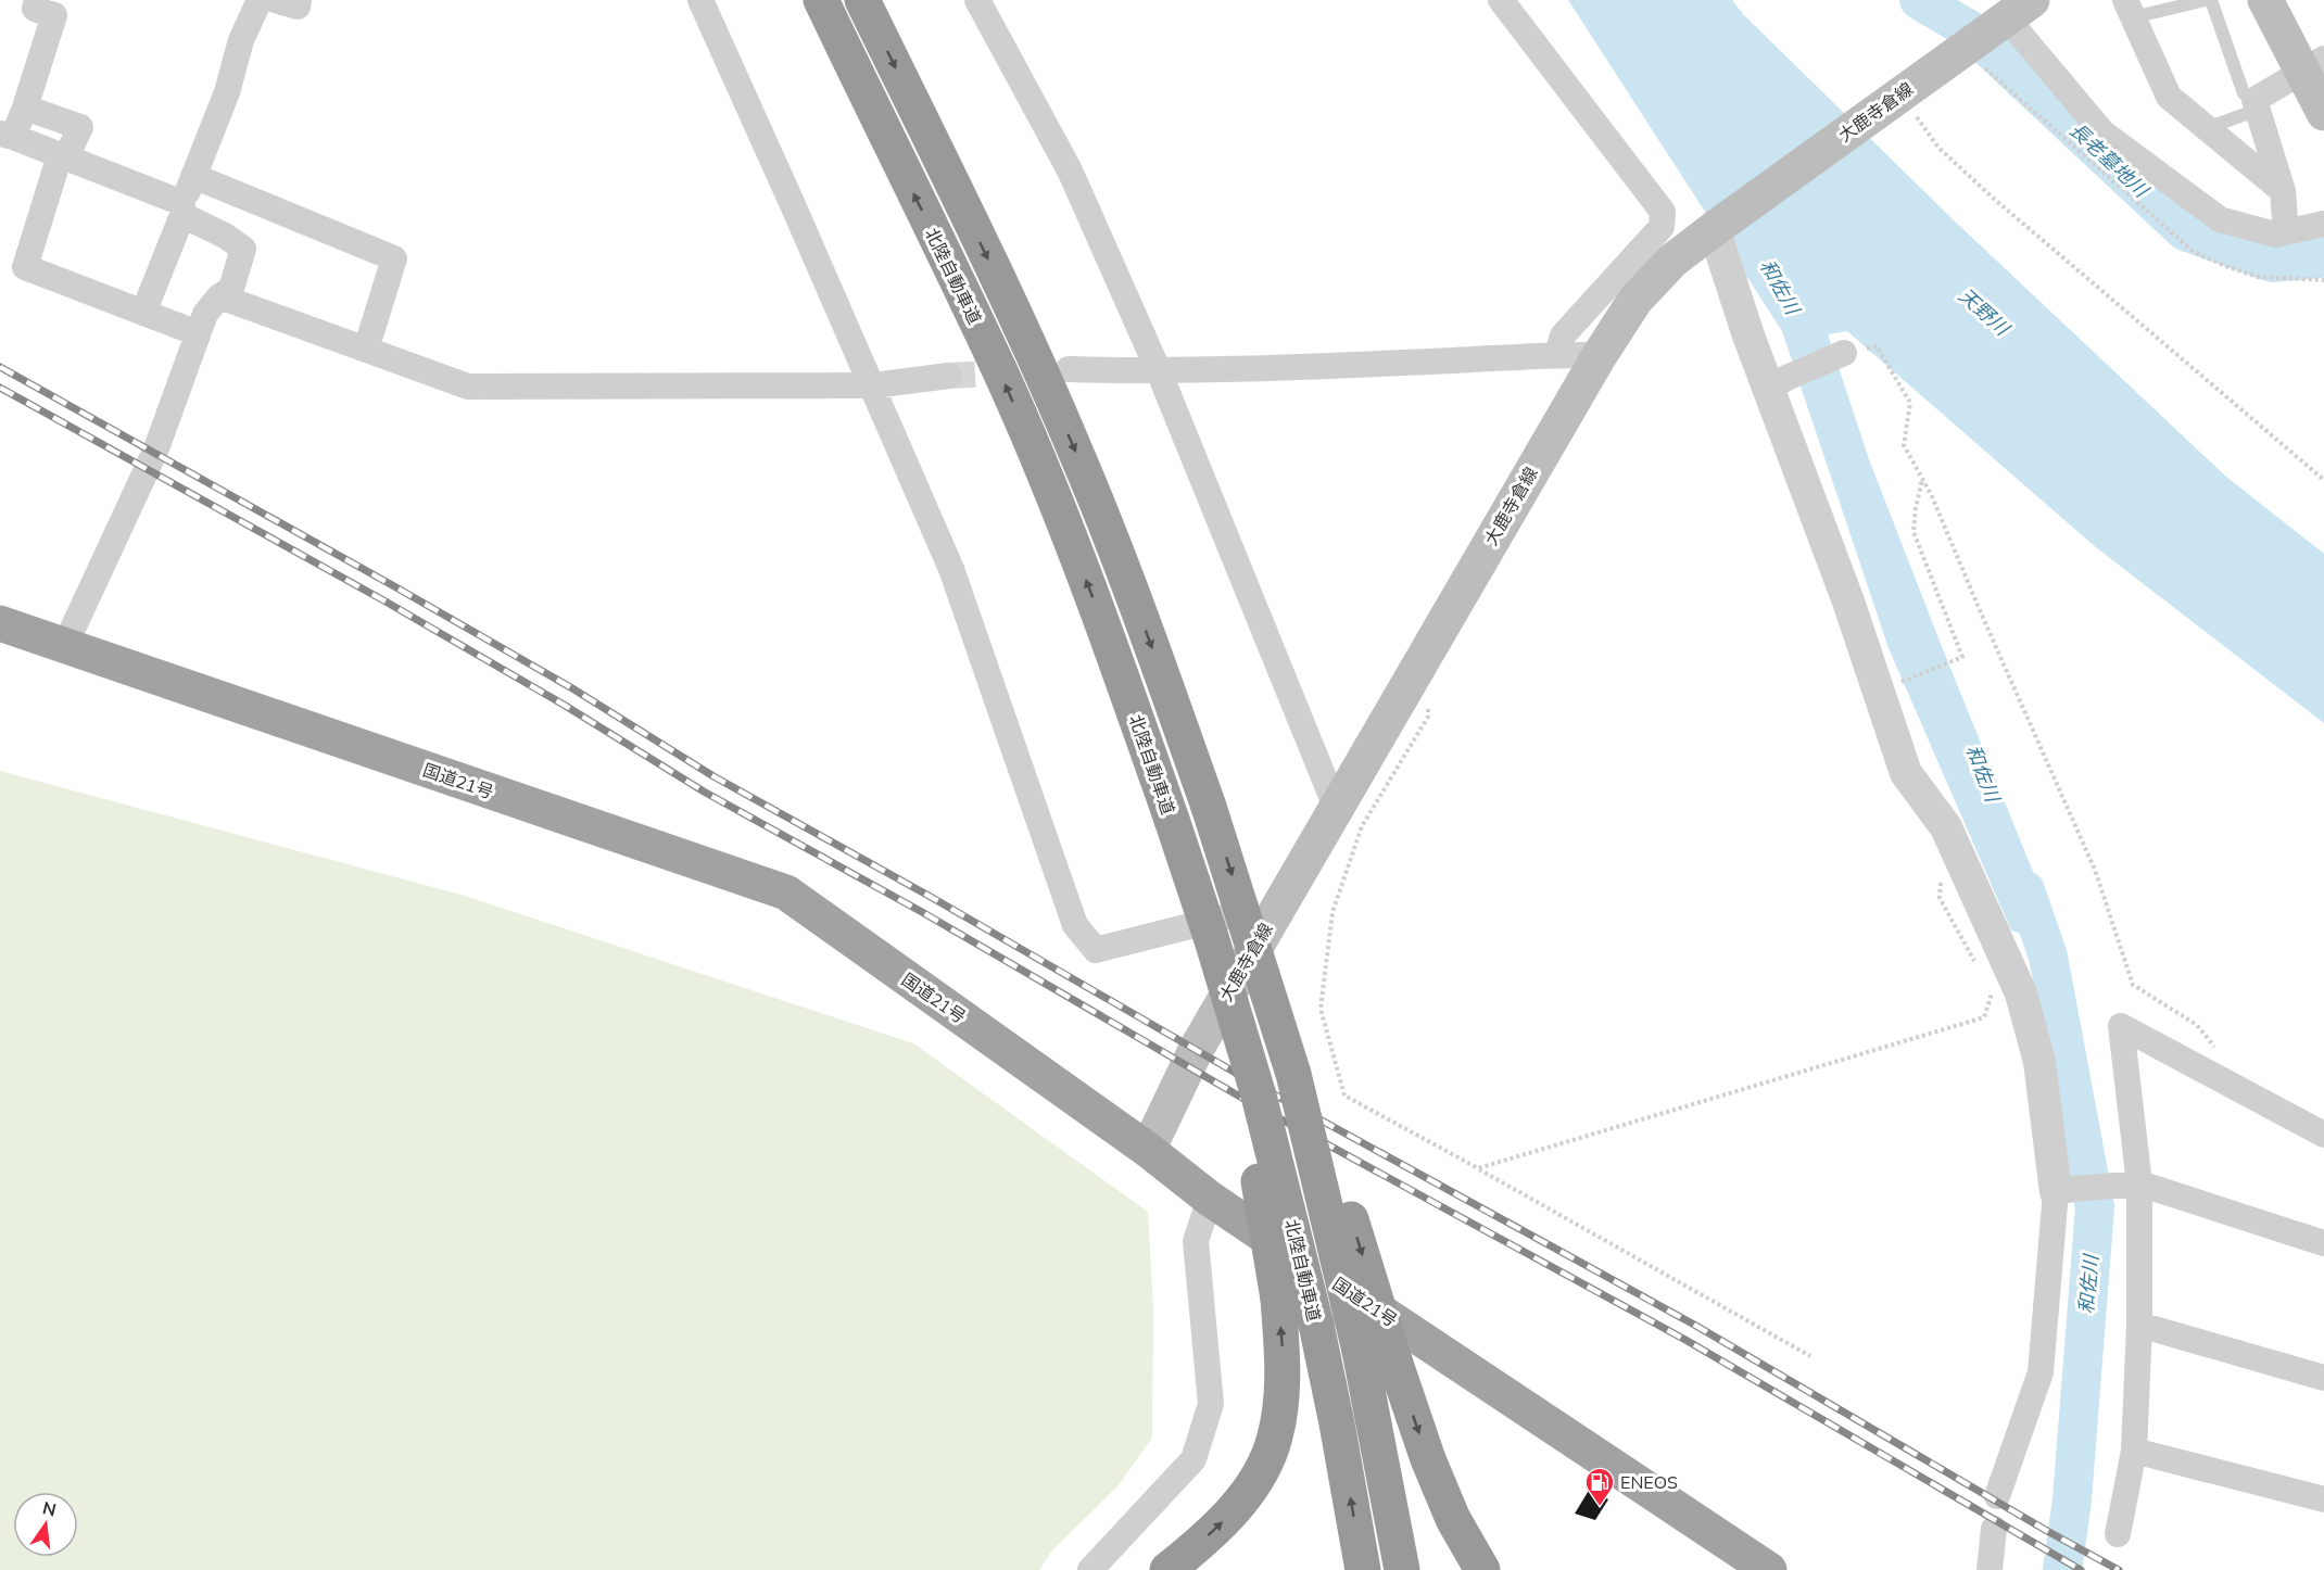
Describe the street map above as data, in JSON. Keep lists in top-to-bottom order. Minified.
{"streets":{"highway":["北陸自動車道","国道21号"],"main road":["大鹿寺倉線"]},"crossings":[["大鹿寺倉線","国道21号"]],"water":["長老墓地川","和佐川","天野川"],"places":{"fuel station":["ENEOS"]},"north":"top"}
